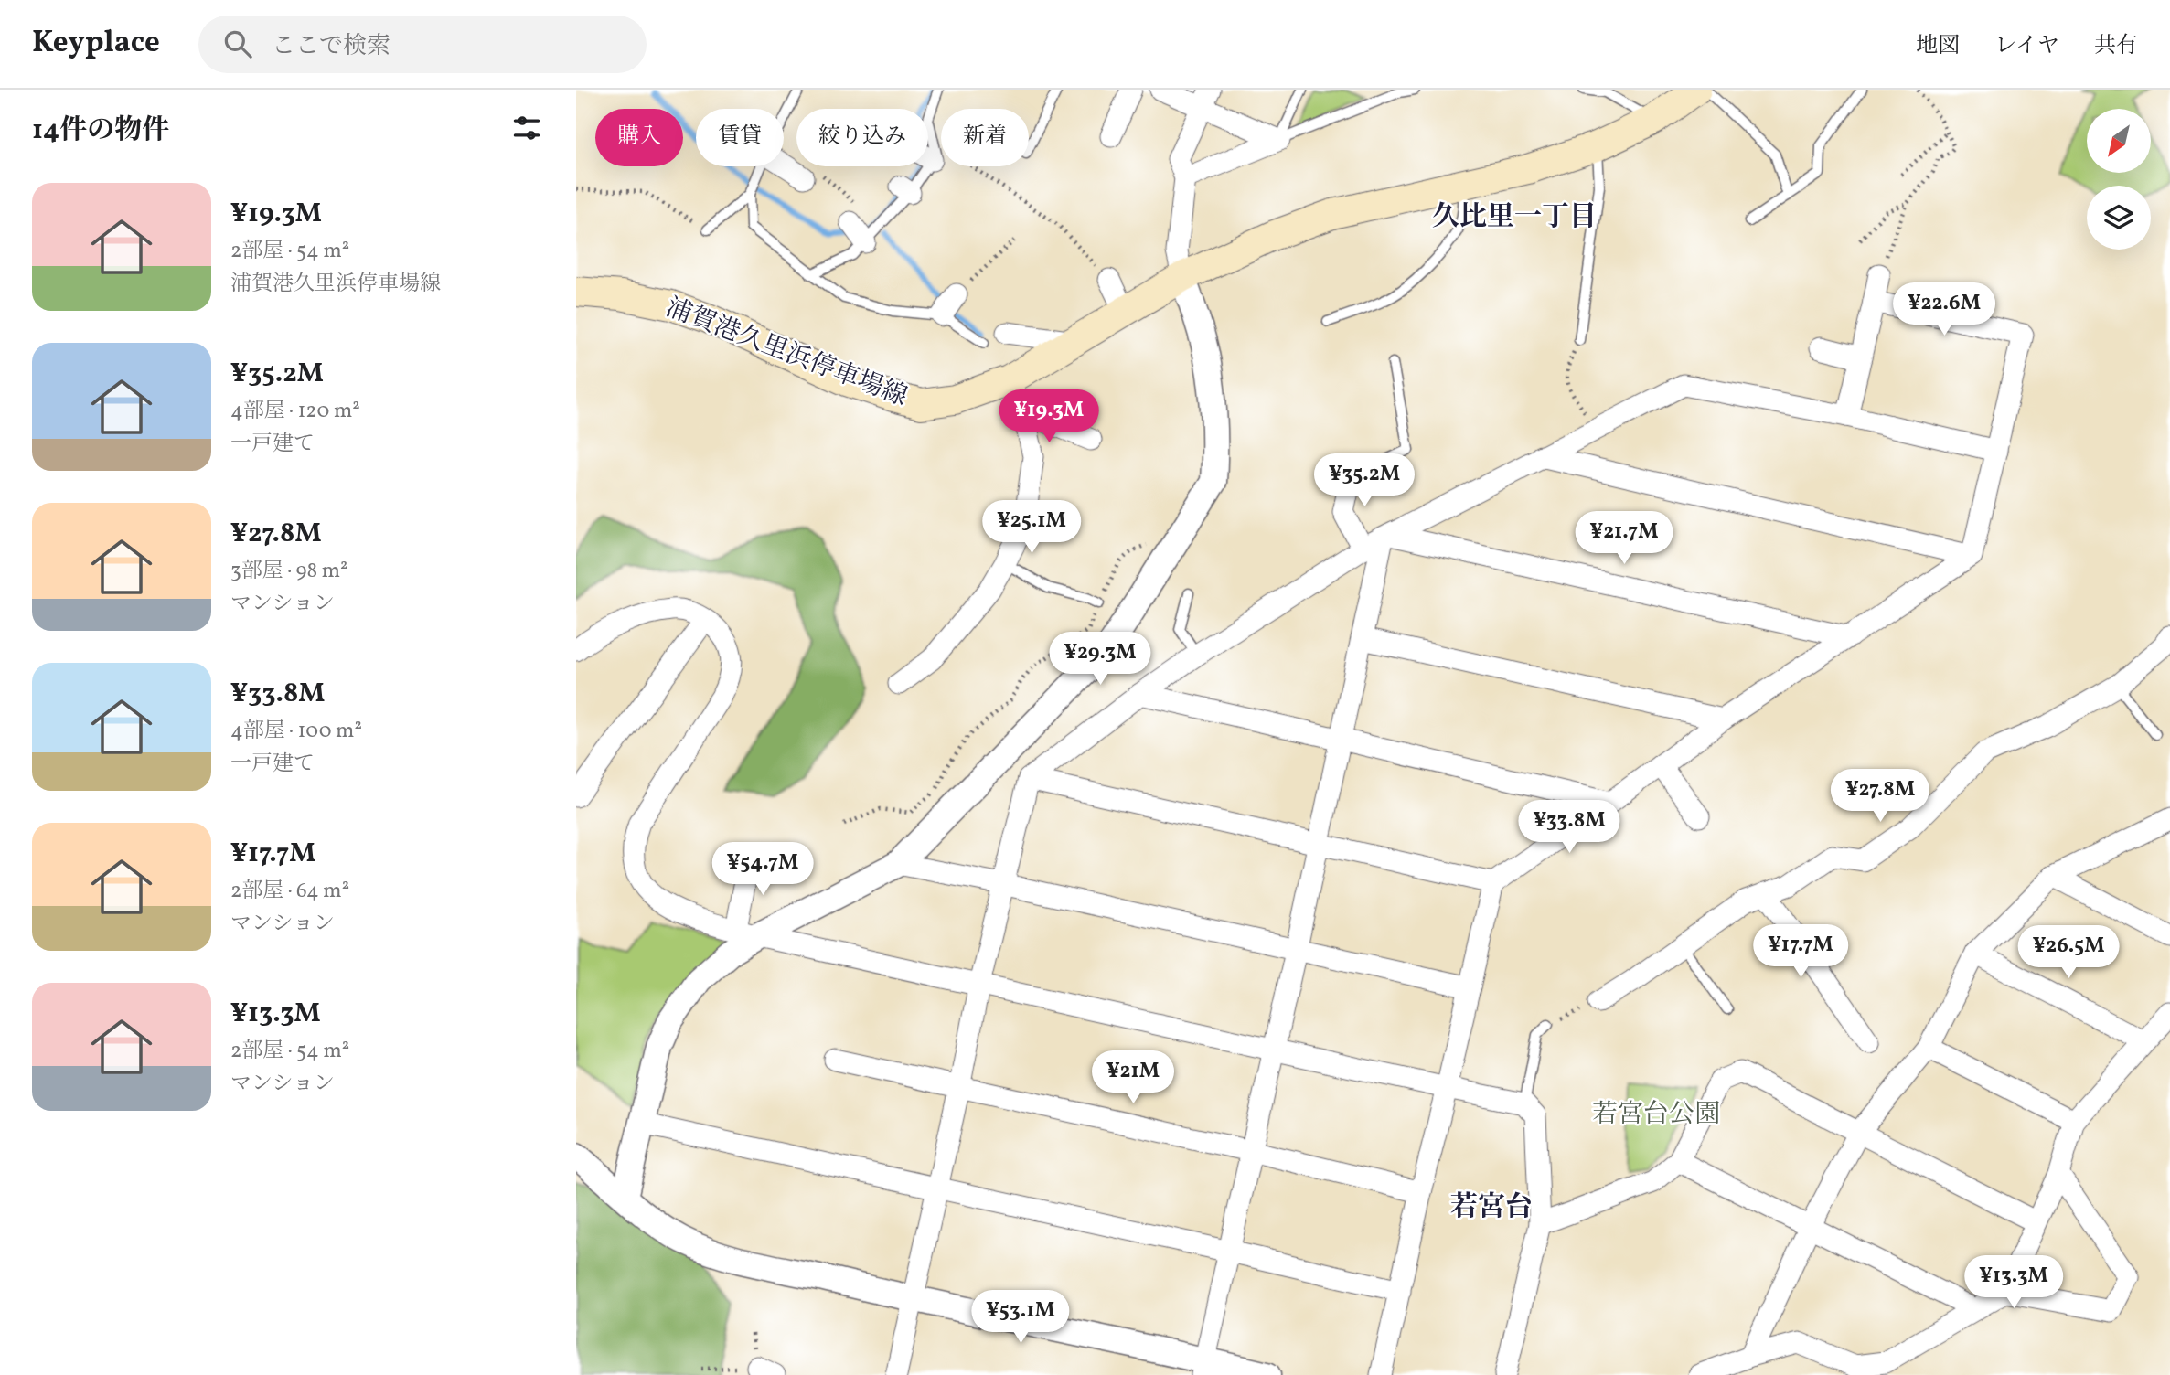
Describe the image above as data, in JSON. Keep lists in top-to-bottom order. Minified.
{"streets":{"main road":["浦賀港久里浜停車場線"]},"districts":["久比里一丁目","若宮台"],"parks":["若宮台公園"],"north":"bottom left","page":{"header":"Keyplace","search":"ここで検索","nav":["地図","レイヤ","共有"],"heading":"14件の物件","chip":["購入","賃貸","絞り込み","新着"],"list":[{"name":"¥19.3M","note":"2部屋 · 54 m² · 浦賀港久里浜停車場線"},{"name":"¥35.2M","note":"4部屋 · 120 m² · 一戸建て"},{"name":"¥27.8M","note":"3部屋 · 98 m² · マンション"},{"name":"¥33.8M","note":"4部屋 · 100 m² · 一戸建て"},{"name":"¥17.7M","note":"2部屋 · 64 m² · マンション"},{"name":"¥13.3M","note":"2部屋 · 54 m² · マンション"}],"price":["¥22.6M","¥19.3M","¥35.2M","¥25.1M","¥21.7M","¥29.3M","¥27.8M","¥33.8M","¥54.7M","¥17.7M","¥26.5M","¥21M","¥13.3M","¥53.1M"]}}
